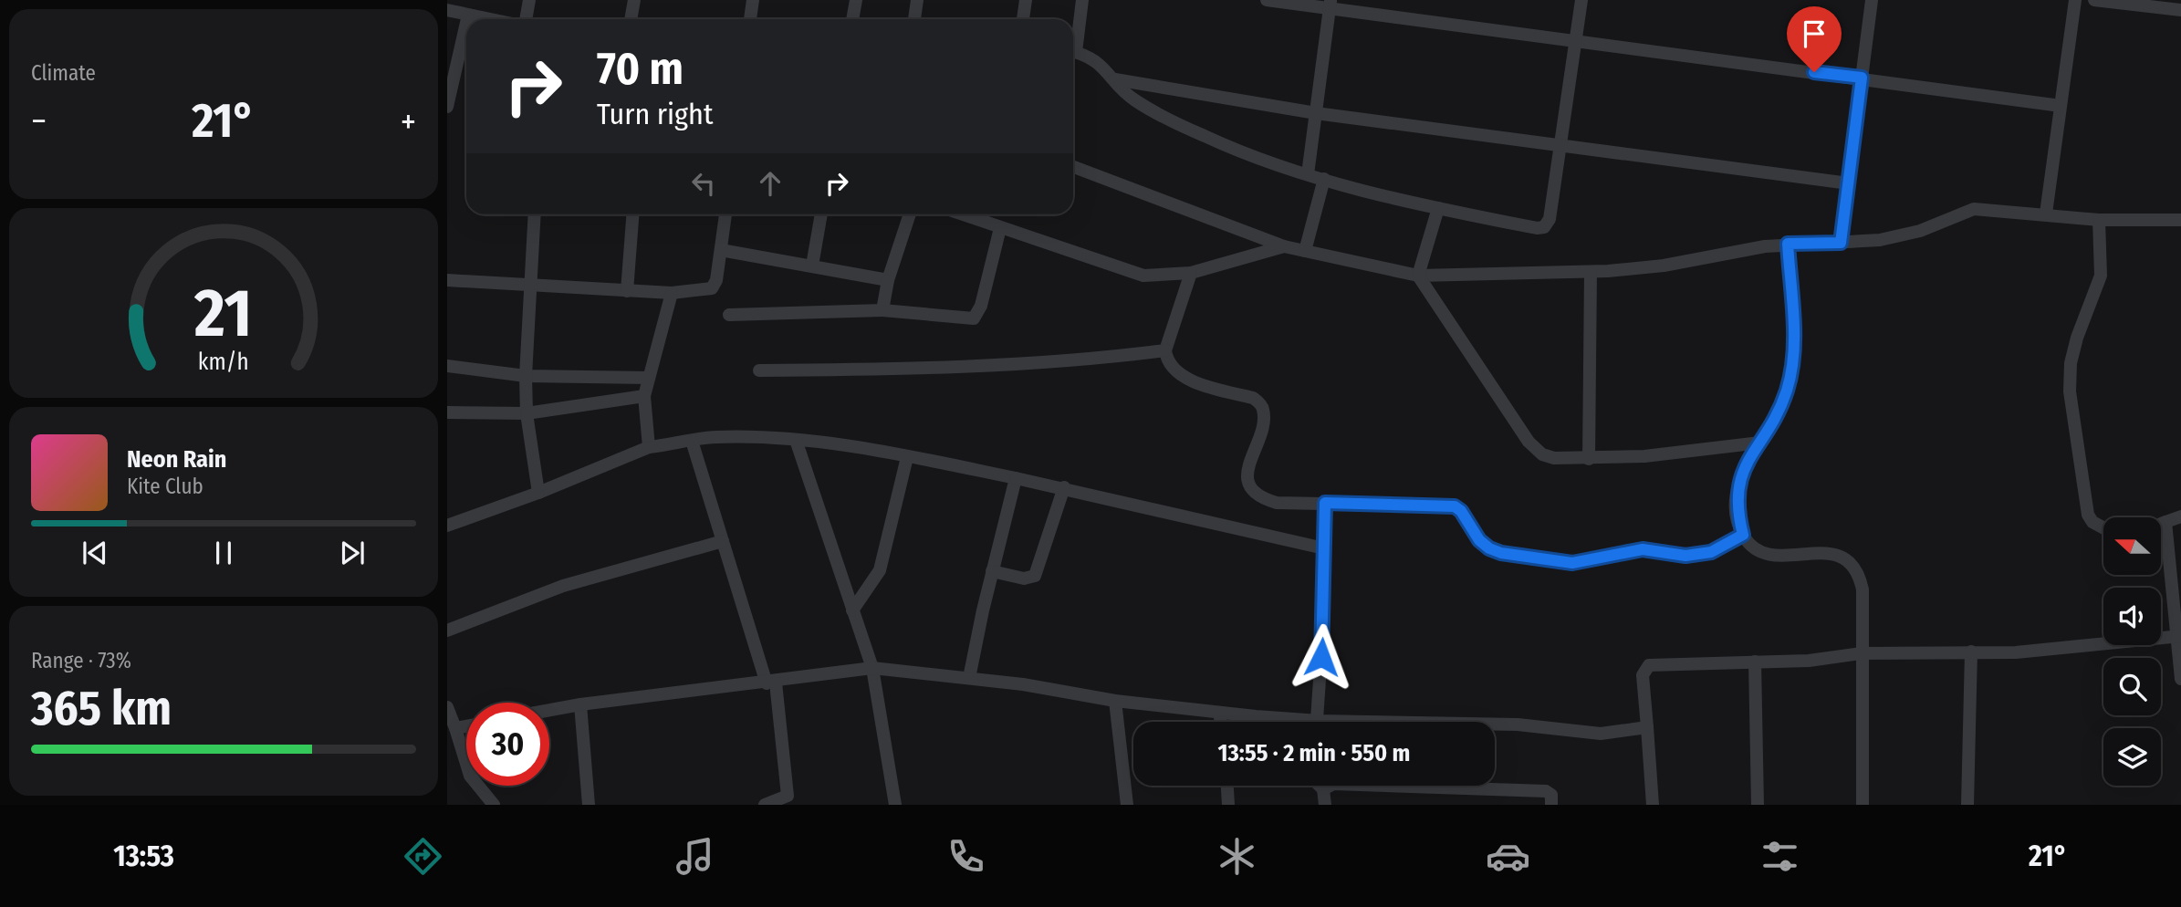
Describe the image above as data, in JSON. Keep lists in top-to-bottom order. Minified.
{"north":"left","page":{"tile":["Climate",["Range · 73%","365 km"]],"turn":["70 m","Turn right"],"heat":["−","21°","+"],"song":["Neon Rain","Kite Club"],"limit":"30","trip":"13:55 · 2 min · 550 m","tabs":["13:53","21°"],"gauge":["21","km/h"]}}
